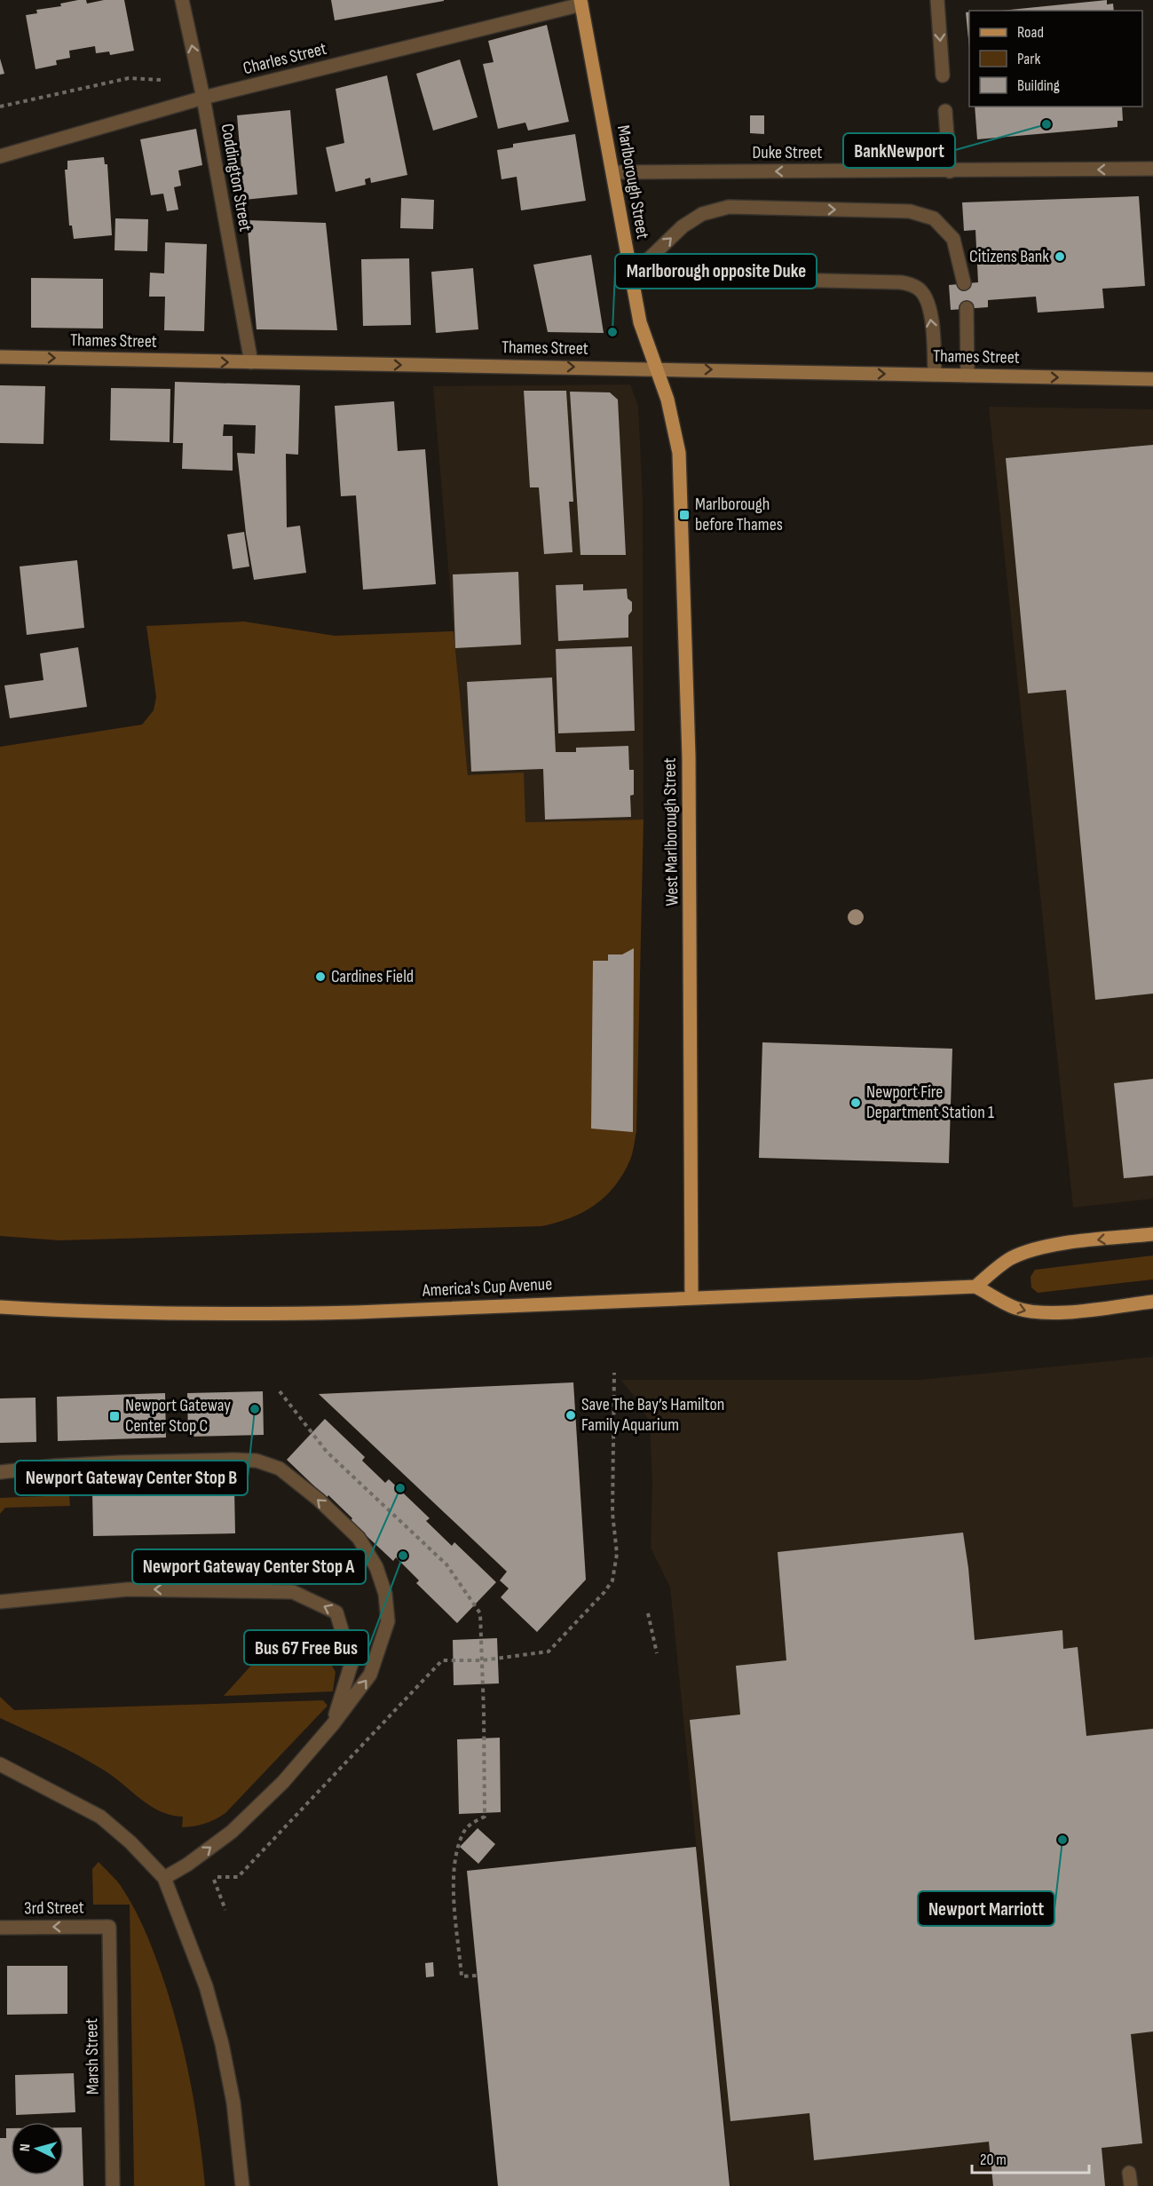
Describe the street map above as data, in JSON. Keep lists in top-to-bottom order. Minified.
{"streets":{"main road":["Marlborough Street","Thames Street","West Marlborough Street","America's Cup Avenue"],"street":["Charles Street","Duke Street","Coddington Street","3rd Street","Marsh Street"]},"crossings":[["Charles Street","Coddington Street"],["Charles Street","Marlborough Street"],["Duke Street","Marlborough Street"],["Coddington Street","Thames Street"],["Marlborough Street","Thames Street"],["Marlborough Street","West Marlborough Street"],["Thames Street","West Marlborough Street"],["West Marlborough Street","America's Cup Avenue"],["3rd Street","Marsh Street"]],"one_way":["Duke Street","Thames Street","3rd Street"],"places":{"other":["BankNewport","Citizens Bank","Marlborough opposite Duke","Cardines Field","Newport Fire Department Station 1","Newport Gateway Center Stop B","Save The Bay’s Hamilton Family Aquarium","Newport Gateway Center Stop A","Bus 67 Free Bus","Newport Marriott"],"transit":["Marlborough before Thames","Newport Gateway Center Stop C"]},"legend":["Road","Park","Building"],"scale_bar":"20 m","north":"left"}
